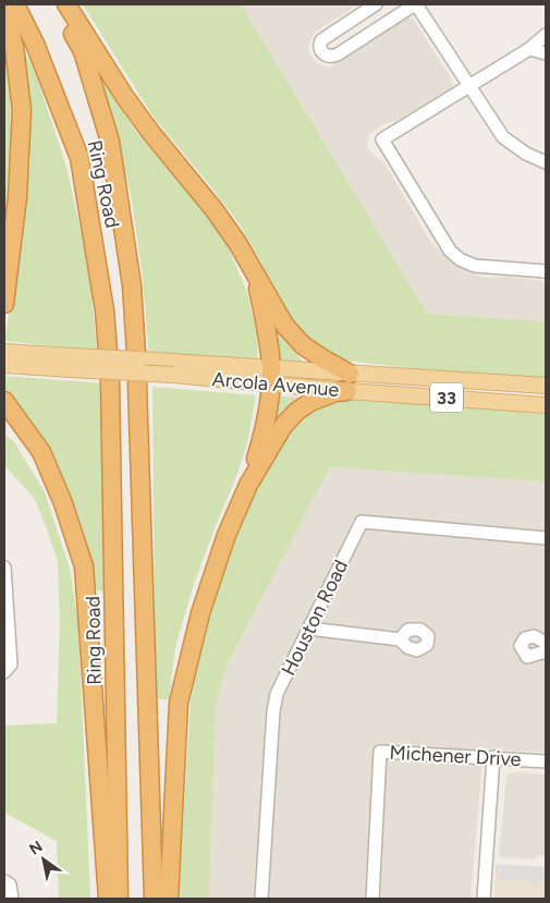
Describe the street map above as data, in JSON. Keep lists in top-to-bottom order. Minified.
{"streets":{"highway":["Ring Road"],"main road":["Arcola Avenue","33"],"street":["Houston Road","Michener Drive"]},"north":"top left"}
